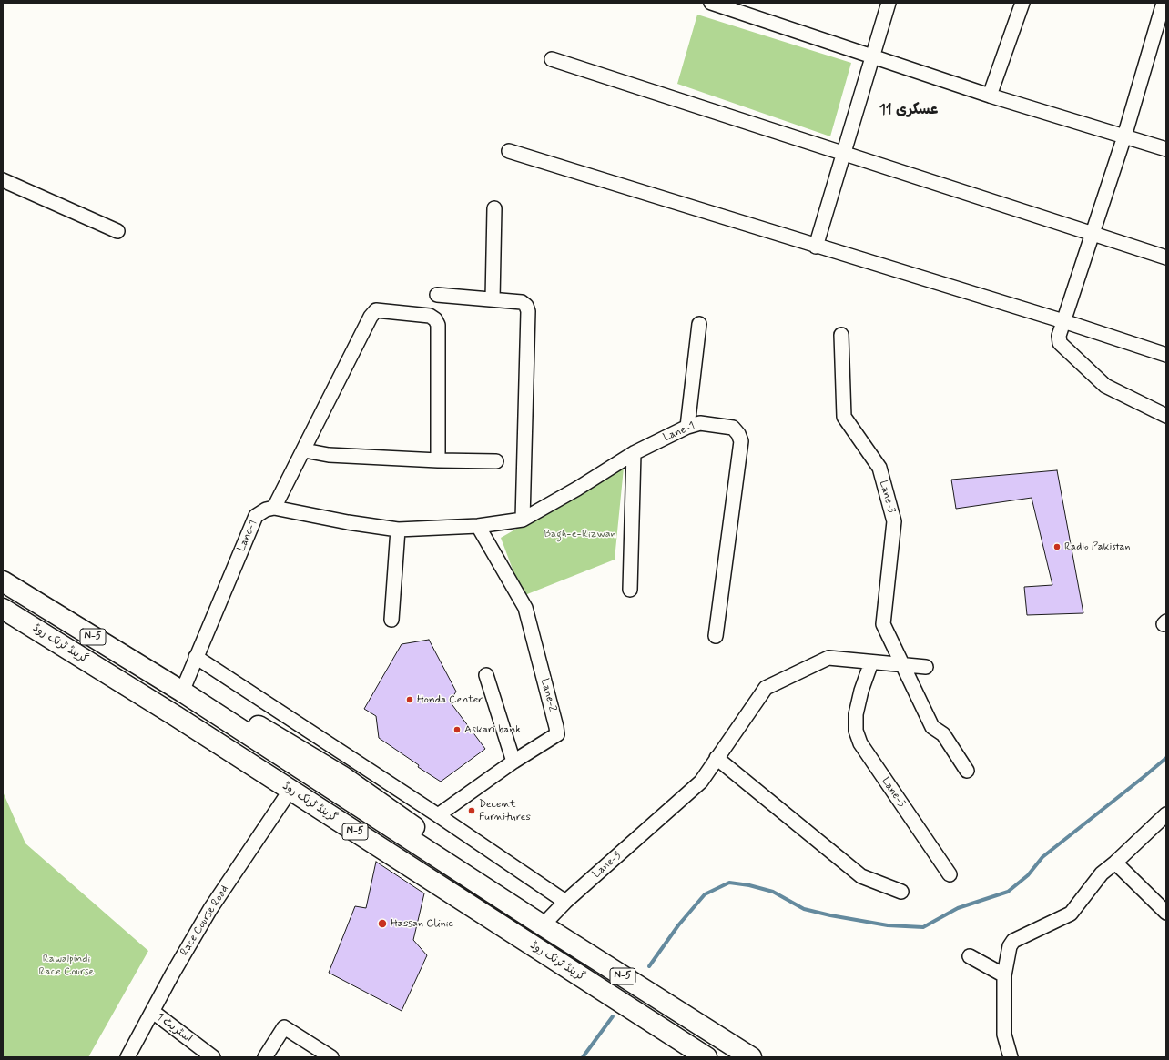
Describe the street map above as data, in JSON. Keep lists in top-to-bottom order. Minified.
{"streets":{"highway":["N-5","گرینڈ ٹرنک روڈ"],"street":["Lane-1","Lane-3","Lane-2","Race Course Road","اسٹریٹ 1"]},"crossings":[["Lane-1","گرینڈ ٹرنک روڈ"],["Lane-1","Lane-2"],["Lane-3","گرینڈ ٹرنک روڈ"],["گرینڈ ٹرنک روڈ","Race Course Road"],["Race Course Road","اسٹریٹ 1"]],"districts":["عسکری 11"],"parks":["Bagh-e-Rizwan","Rawalpindi Race Course"],"places":["Radio Pakistan","Honda Center","Askari bank","Decent Furnitures","Hassan Clinic"]}
